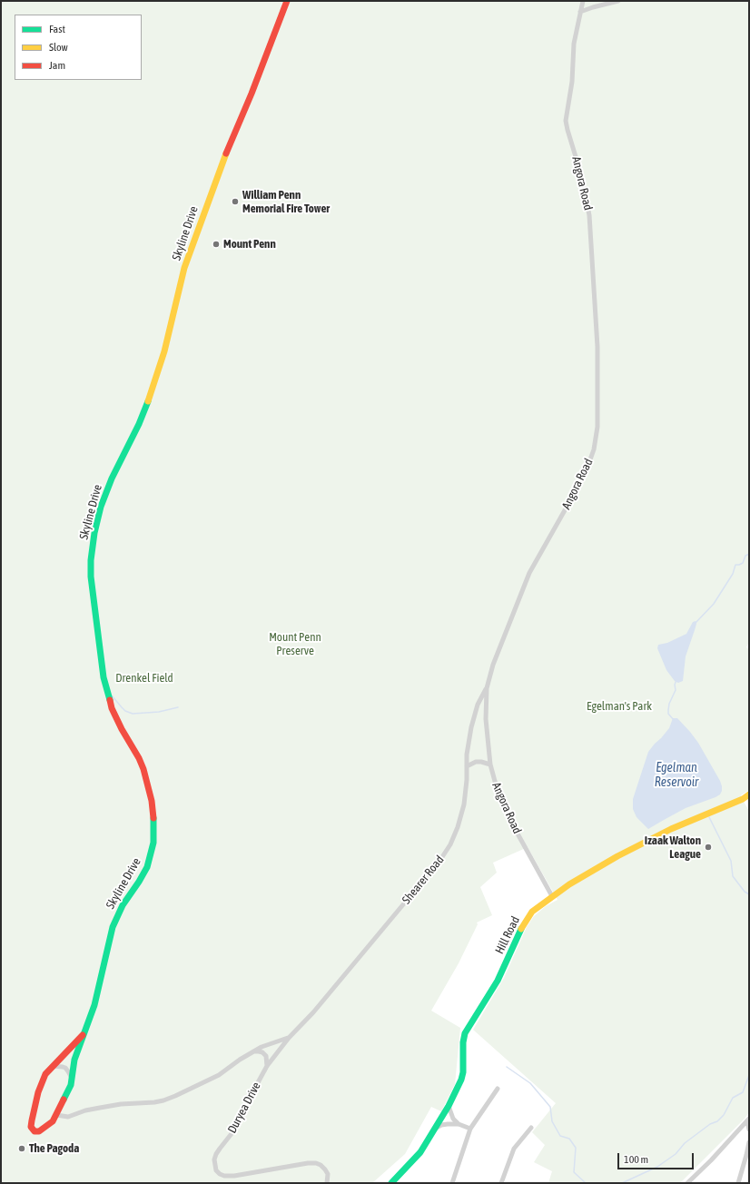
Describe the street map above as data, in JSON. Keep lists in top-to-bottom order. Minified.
{"streets":{"street":["Angora Road","Skyline Drive","Shearer Road","Hill Road","Duryea Drive"]},"crossings":[["Angora Road","Shearer Road"],["Angora Road","Hill Road"],["Shearer Road","Duryea Drive"]],"water":["Egelman Reservoir"],"parks":["Mount Penn Preserve","Drenkel Field","Egelman's Park"],"places":["William Penn Memorial Fire Tower","Mount Penn","Izaak Walton League","The Pagoda"],"legend":["Fast","Slow","Jam"],"scale_bar":"100 m"}
